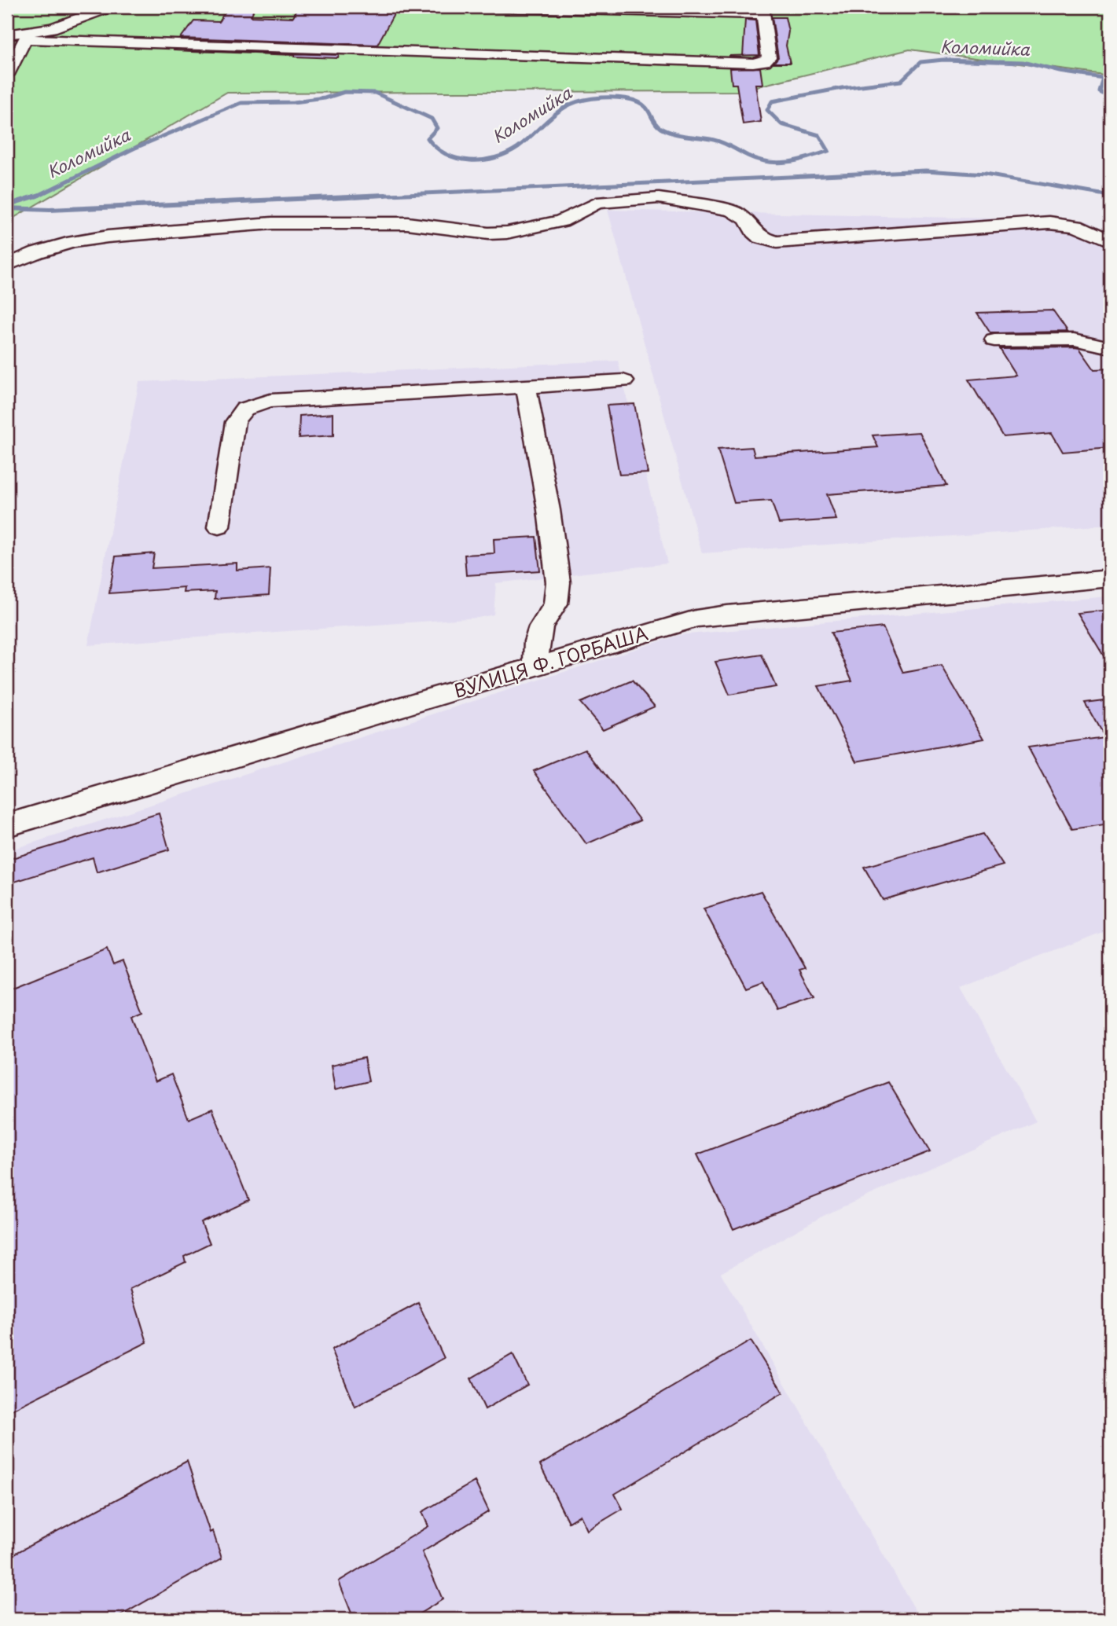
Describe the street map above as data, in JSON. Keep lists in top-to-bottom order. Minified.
{"streets":{"street":["ВУЛИЦЯ Ф. ГОРБАША"]},"water":["Коломийка"]}
